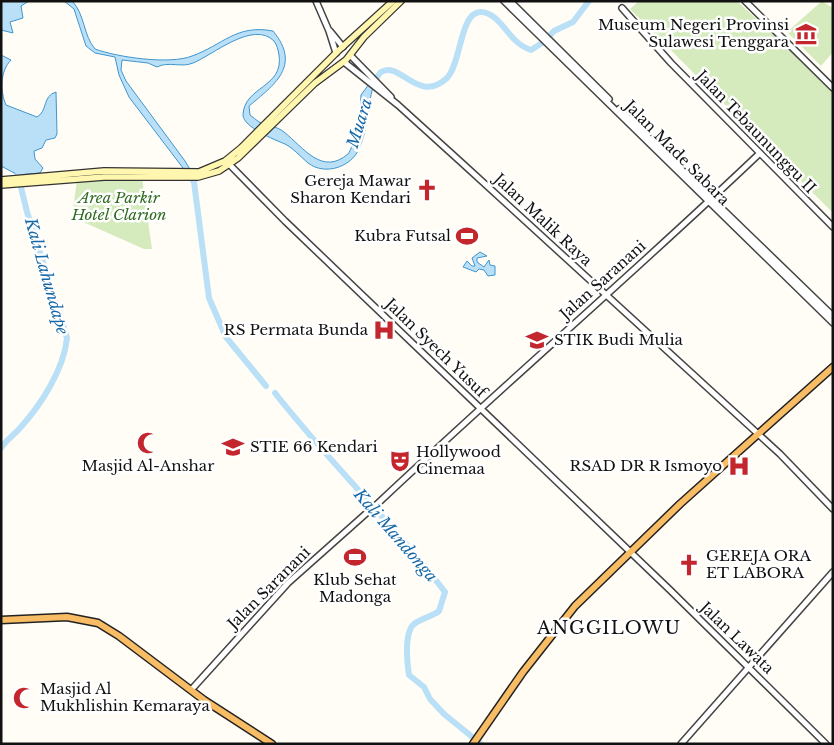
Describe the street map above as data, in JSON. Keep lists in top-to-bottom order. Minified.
{"streets":{"street":["Jalan Tebaununggu II","Jalan Made Sabara","Jalan Malik Raya","Jalan Saranani","Jalan Syech Yusuf","Jalan Lawata"]},"crossings":[["Jalan Tebaununggu II","Jalan Saranani"],["Jalan Made Sabara","Jalan Saranani"],["Jalan Malik Raya","Jalan Saranani"],["Jalan Saranani","Jalan Syech Yusuf"],["Jalan Syech Yusuf","Jalan Lawata"]],"districts":["ANGGILOWU"],"water":["Muara","Kali Lahundape","Kali Mandonga"],"parks":["Area Parkir Hotel Clarion"],"places":{"museum":["Museum Negeri Provinsi Sulawesi Tenggara"],"church":["Gereja Mawar Sharon Kendari","GEREJA ORA ET LABORA"],"sports":["Kubra Futsal","Klub Sehat Madonga"],"hospital":["RS Permata Bunda","RSAD DR R Ismoyo"],"school or university":["STIK Budi Mulia","STIE 66 Kendari"],"mosque":["Masjid Al-Anshar","Masjid Al Mukhlishin Kemaraya"],"theatre":["Hollywood Cinemaa"]}}
